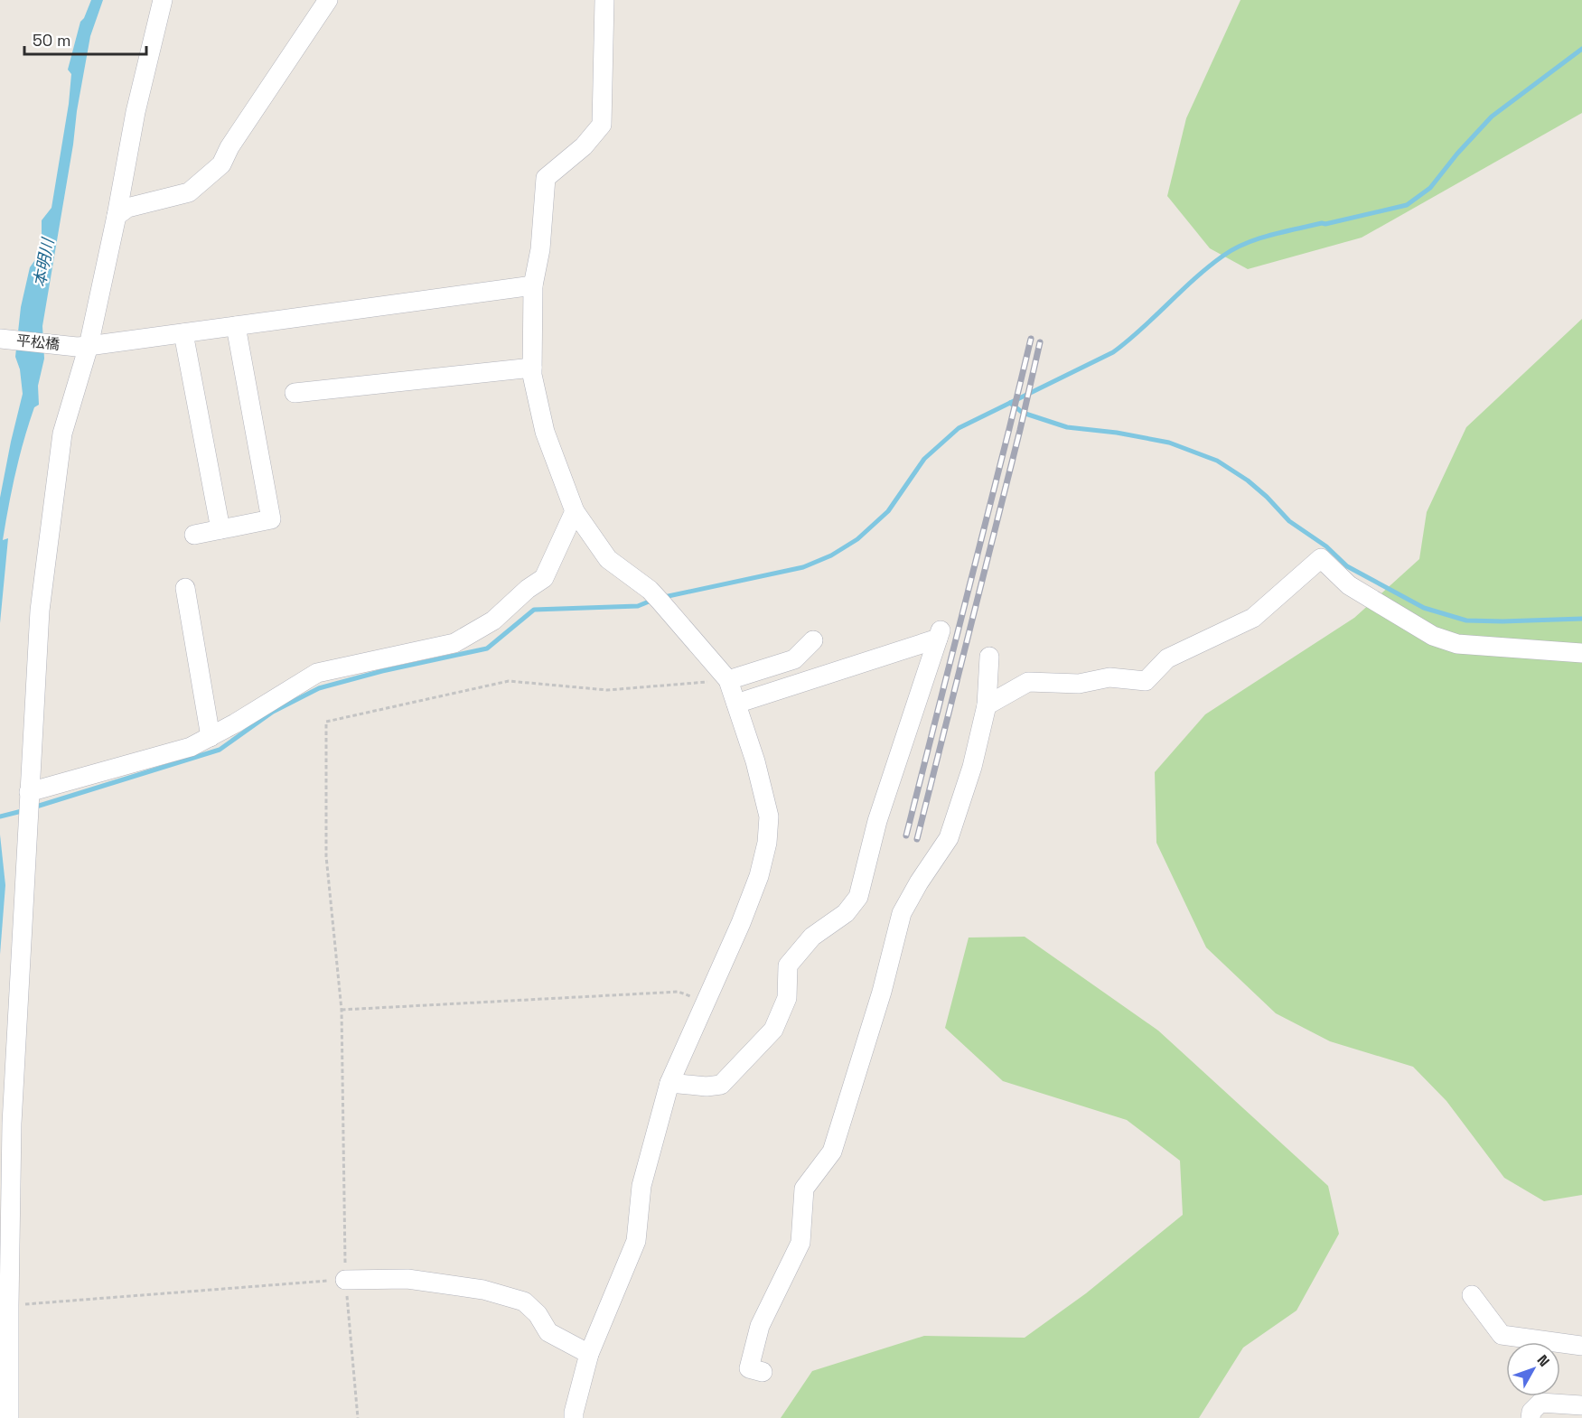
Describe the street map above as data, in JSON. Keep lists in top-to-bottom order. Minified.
{"streets":{"street":["平松橋"]},"water":["本明川"],"scale_bar":"50 m","north":"top right"}
